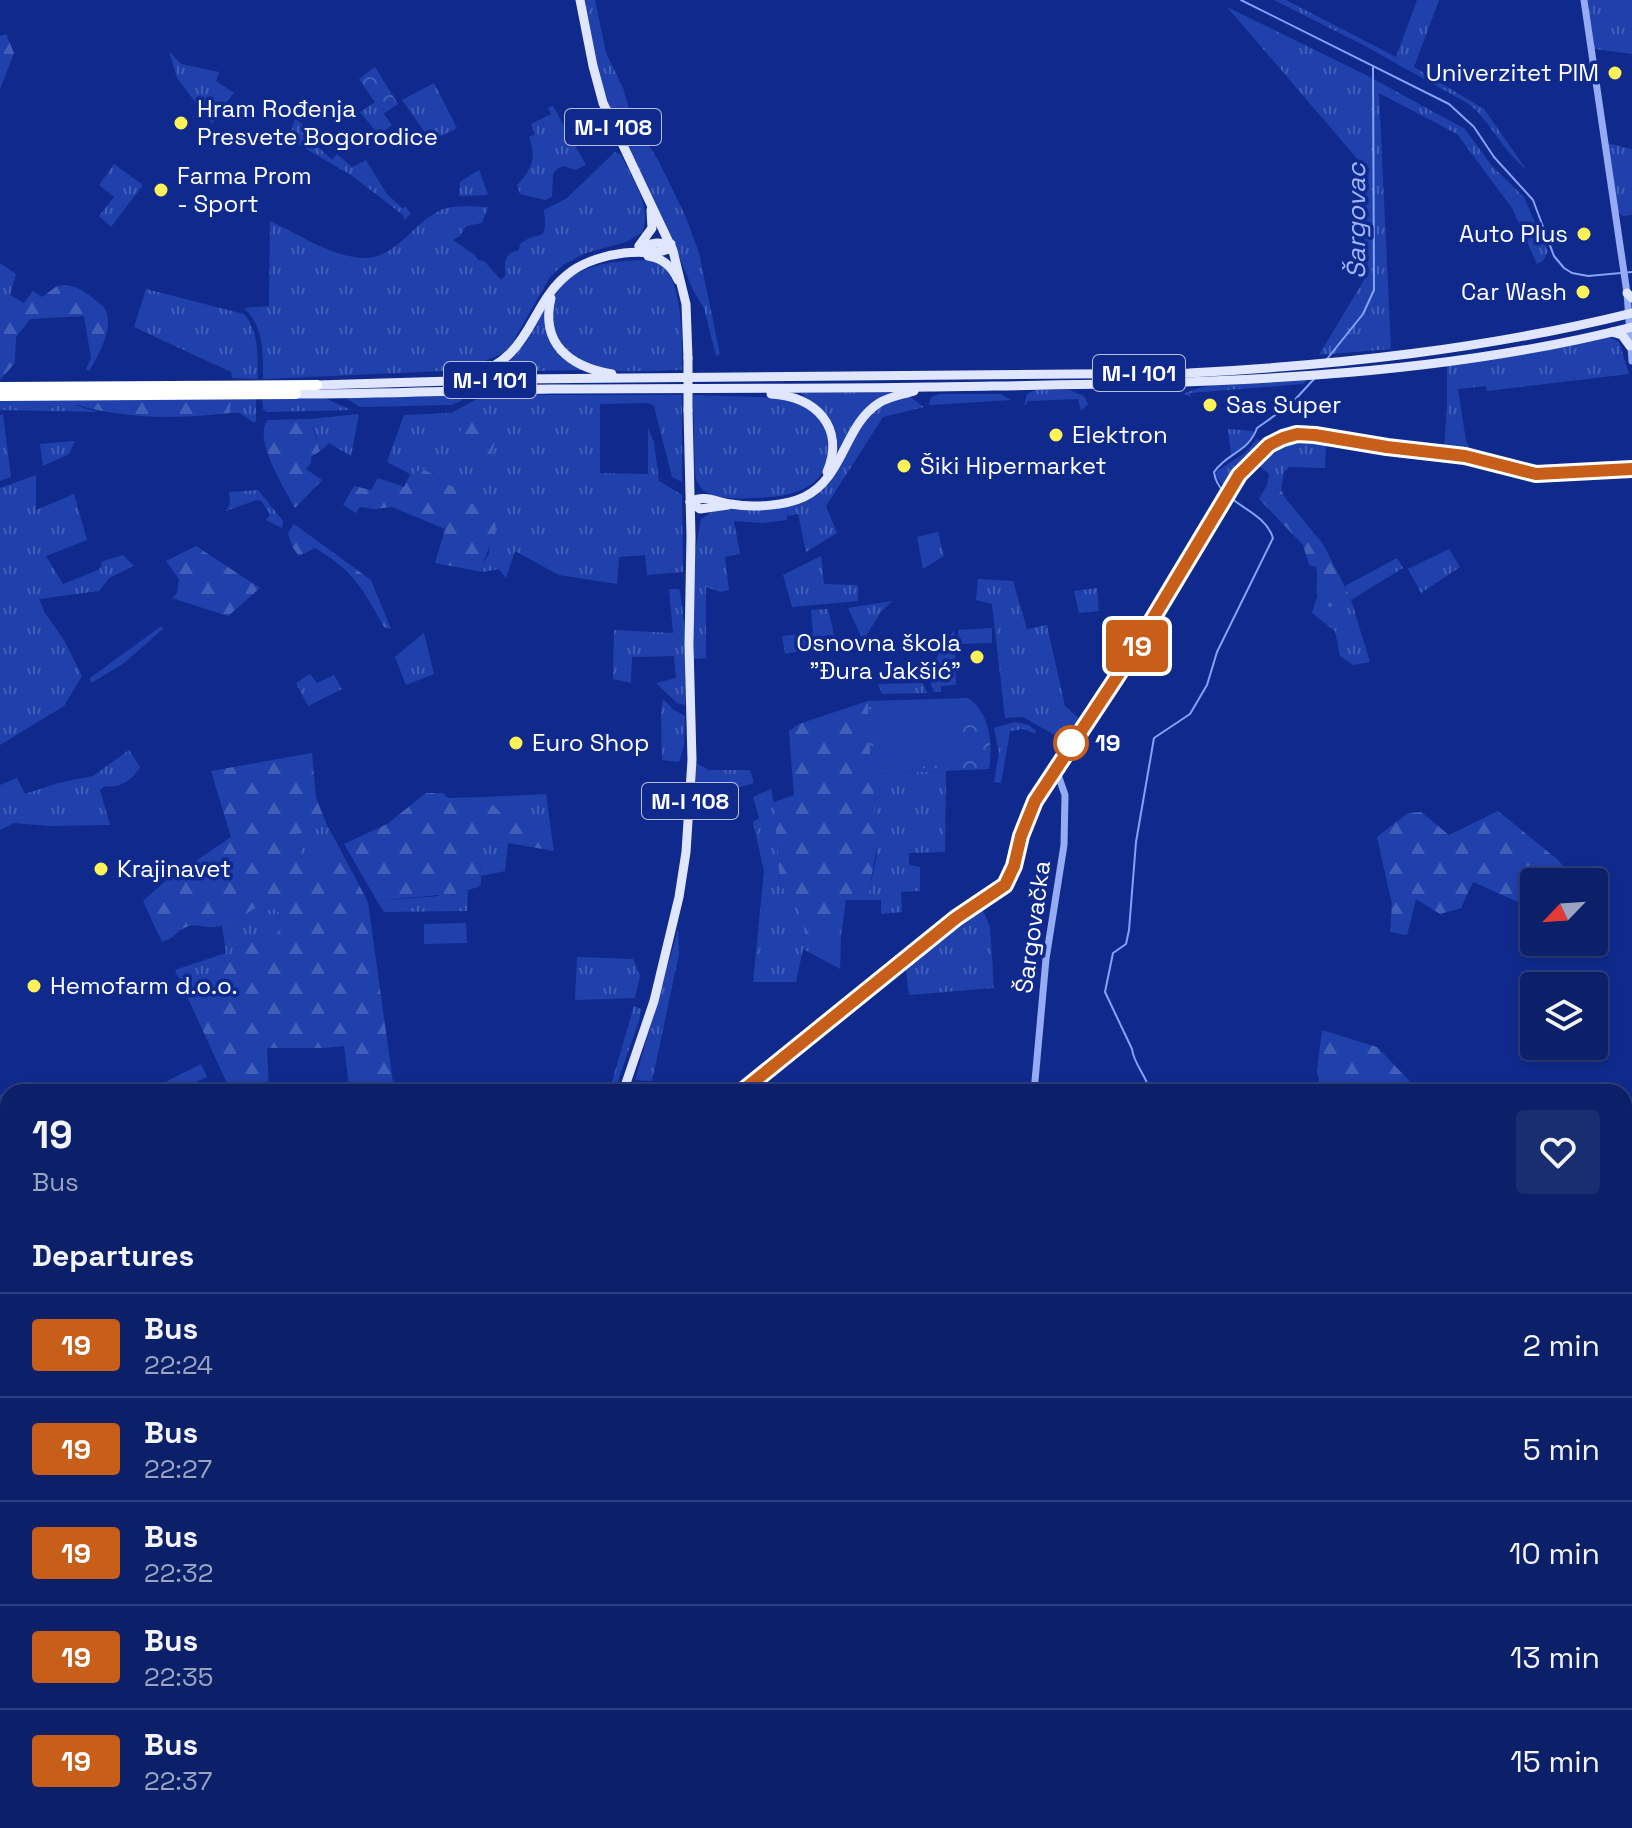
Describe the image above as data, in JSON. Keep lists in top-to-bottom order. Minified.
{"streets":{"highway":["M-I 101"],"main road":["M-I 108"],"street":["Šargovačka"]},"water":["Šargovac"],"places":["Univerzitet PIM","Hram Rođenja Presvete Bogorodice","Farma Prom - Sport","Auto Plus","Car Wash","Sas Super","Elektron","Šiki Hipermarket","Osnovna škola \"Đura Jakšić\"","Euro Shop","19","Krajinavet","Hemofarm d.o.o."],"lines":["bus line 19"],"north":"bottom left","page":{"on_map":"19","heading":[["19","Bus"],"Departures"],"list":[{"mark":"19","name":"Bus","note":"22:24","value":"2 min"},{"mark":"19","name":"Bus","note":"22:27","value":"5 min"},{"mark":"19","name":"Bus","note":"22:32","value":"10 min"},{"mark":"19","name":"Bus","note":"22:35","value":"13 min"},{"mark":"19","name":"Bus","note":"22:37","value":"15 min"}]}}
